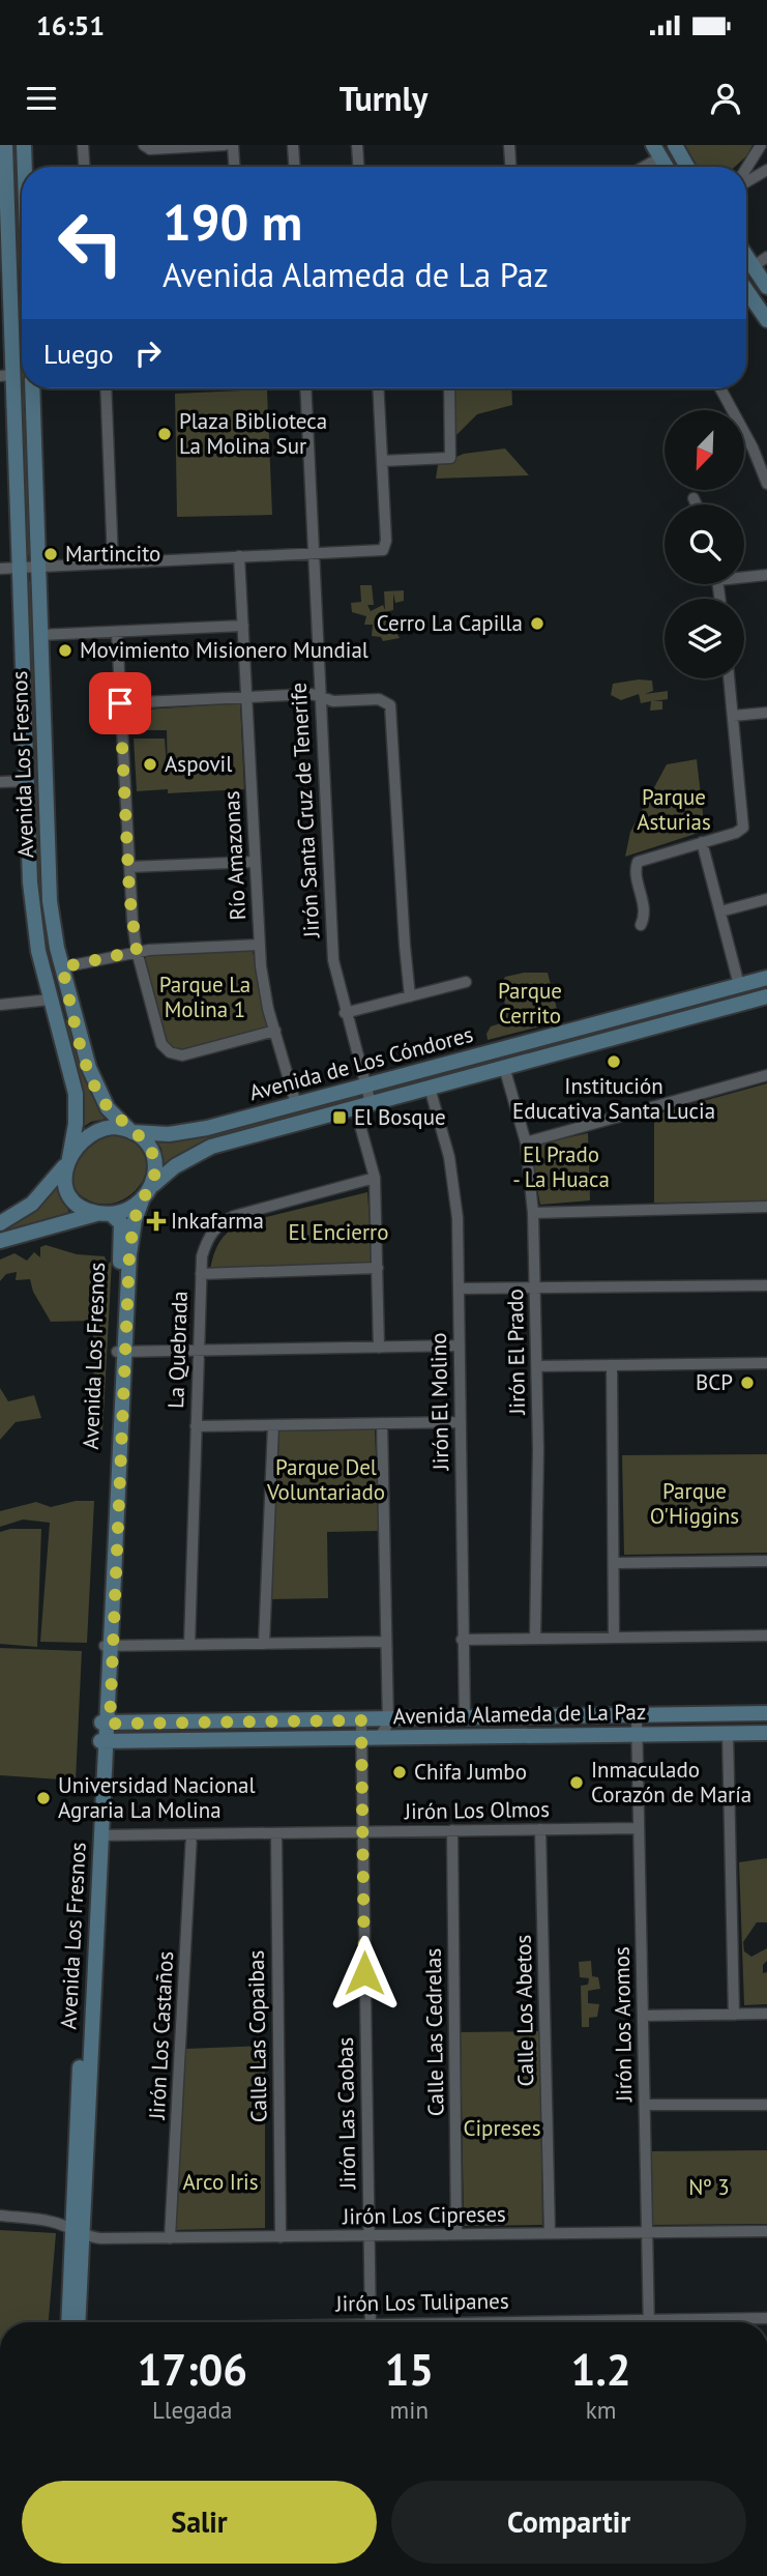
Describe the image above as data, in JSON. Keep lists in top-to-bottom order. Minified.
{"streets":{"main road":["Avenida Los Fresnos","Avenida de Los Cóndores","Avenida Alameda de La Paz"],"street":["Jirón Santa Cruz de Tenerife","Río Amazonas","La Quebrada","Jirón El Prado","Jirón El Molino","Jirón Los Olmos","Calle Los Abetos","Jirón Los Aromos","Calle Las Cedrelas","Jirón Los Castaños","Calle Las Copaibas","Jirón Las Caobas","Jirón Los Cipreses","Jirón Los Tulipanes"]},"crossings":[["Avenida Los Fresnos","Avenida de Los Cóndores"],["Avenida Los Fresnos","Avenida Alameda de La Paz"],["Avenida Los Fresnos","Jirón Los Olmos"],["Avenida Los Fresnos","Jirón Los Cipreses"],["Jirón Santa Cruz de Tenerife","Avenida de Los Cóndores"],["Jirón Santa Cruz de Tenerife","La Quebrada"],["Río Amazonas","Avenida de Los Cóndores"],["Avenida de Los Cóndores","Jirón El Prado"],["Avenida de Los Cóndores","Jirón El Molino"],["Jirón El Molino","Avenida Alameda de La Paz"],["Avenida Alameda de La Paz","Jirón Los Aromos"],["Avenida Alameda de La Paz","Jirón Las Caobas"],["Jirón Los Olmos","Calle Los Abetos"],["Jirón Los Olmos","Jirón Los Aromos"],["Jirón Los Olmos","Calle Las Cedrelas"],["Jirón Los Olmos","Jirón Los Castaños"],["Jirón Los Olmos","Calle Las Copaibas"],["Jirón Los Olmos","Jirón Las Caobas"],["Calle Los Abetos","Jirón Los Cipreses"],["Jirón Los Aromos","Jirón Los Cipreses"],["Calle Las Cedrelas","Jirón Los Cipreses"],["Jirón Los Castaños","Jirón Los Cipreses"],["Calle Las Copaibas","Jirón Los Cipreses"],["Jirón Las Caobas","Jirón Los Cipreses"]],"parks":["Parque Asturias","Parque La Molina 1","Parque Cerrito","El Prado - La Huaca","El Encierro","Parque Del Voluntariado","Parque O'Higgins","Cipreses","Arco Iris","Nº 3"],"places":{"other":["Plaza Biblioteca La Molina Sur","Martincito","Cerro La Capilla","Movimiento Misionero Mundial","Aspovil","Institución Educativa Santa Lucia","BCP","Chifa Jumbo","Inmaculado Corazón de María","Universidad Nacional Agraria La Molina"],"transit":["El Bosque"],"health":["Inkafarma"]},"north":"bottom left","page":{"status":"16:51","header":"Turnly","turn":["190 m","Avenida Alameda de La Paz"],"then":"Luego","eta":["17:06","Llegada","15","min","1.2","km"],"buttons":["Salir","Compartir"]}}
